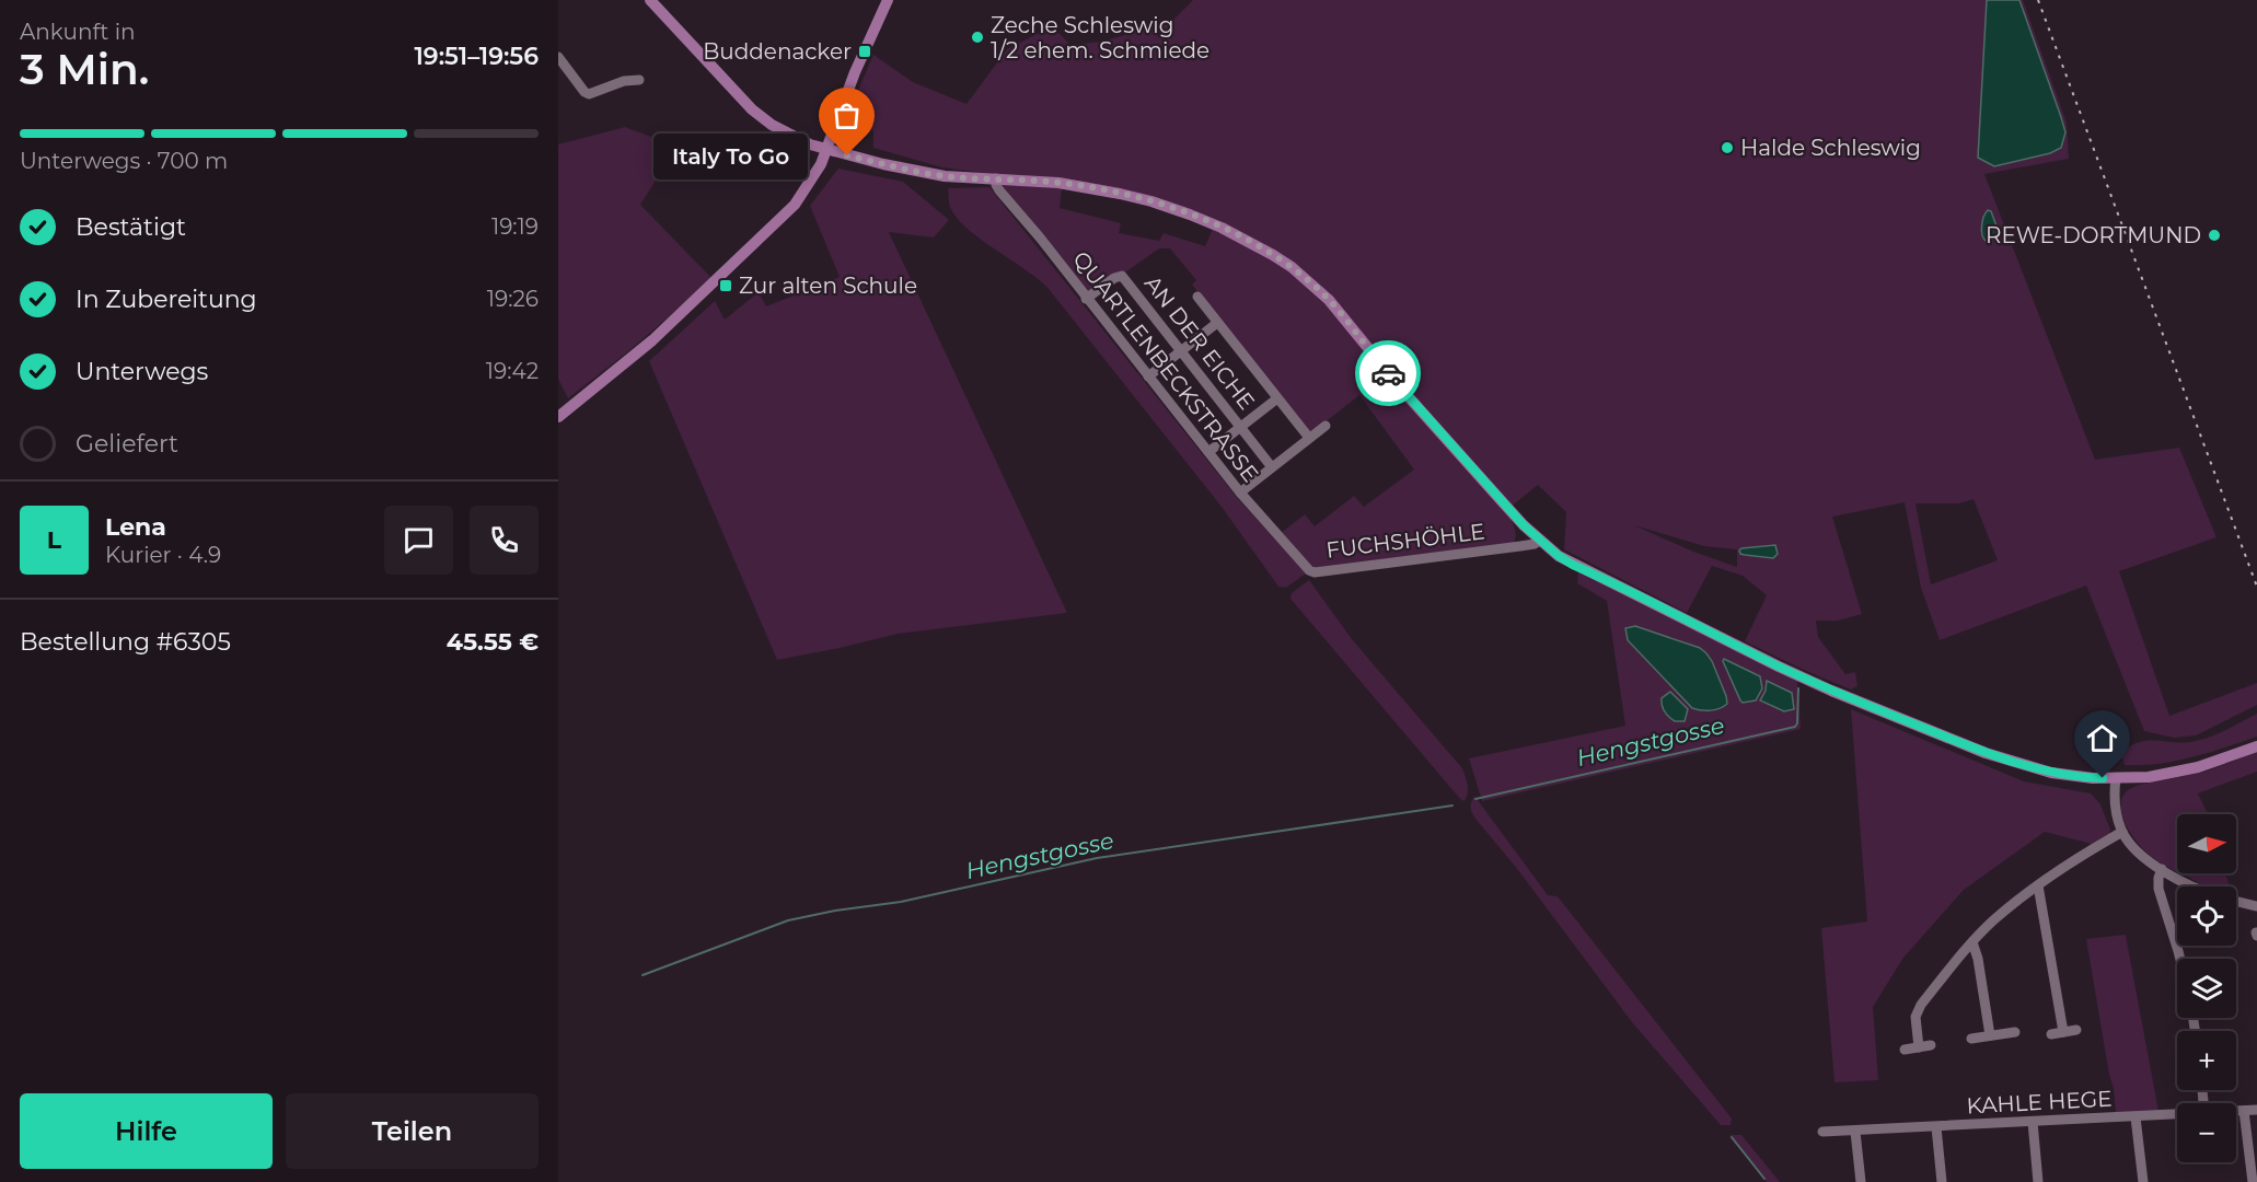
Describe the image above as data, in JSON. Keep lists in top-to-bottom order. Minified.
{"streets":{"street":["AN DER EICHE","QUARTLENBECKSTRASSE","FUCHSHÖHLE","KAHLE HEGE"]},"crossings":[["AN DER EICHE","QUARTLENBECKSTRASSE"],["QUARTLENBECKSTRASSE","FUCHSHÖHLE"]],"water":["Hengstgosse"],"places":{"other":["Zeche Schleswig 1/2 ehem. Schmiede","Halde Schleswig","Italy To Go","REWE-DORTMUND"],"transit":["Buddenacker","Zur alten Schule"]},"north":"right","page":{"heading":["3 Min.","Ankunft in","19:51–19:56"],"panel":["Lena","Kurier · 4.9","Bestellung #6305","45.55 €"],"bar":"Unterwegs · 700 m","bubble":"Italy To Go","list":[["Bestätigt","19:19"],["In Zubereitung","19:26"],["Unterwegs","19:42"],"Geliefert"],"round":"L","map_buttons":["+","−"],"buttons":["Hilfe","Teilen"]}}
